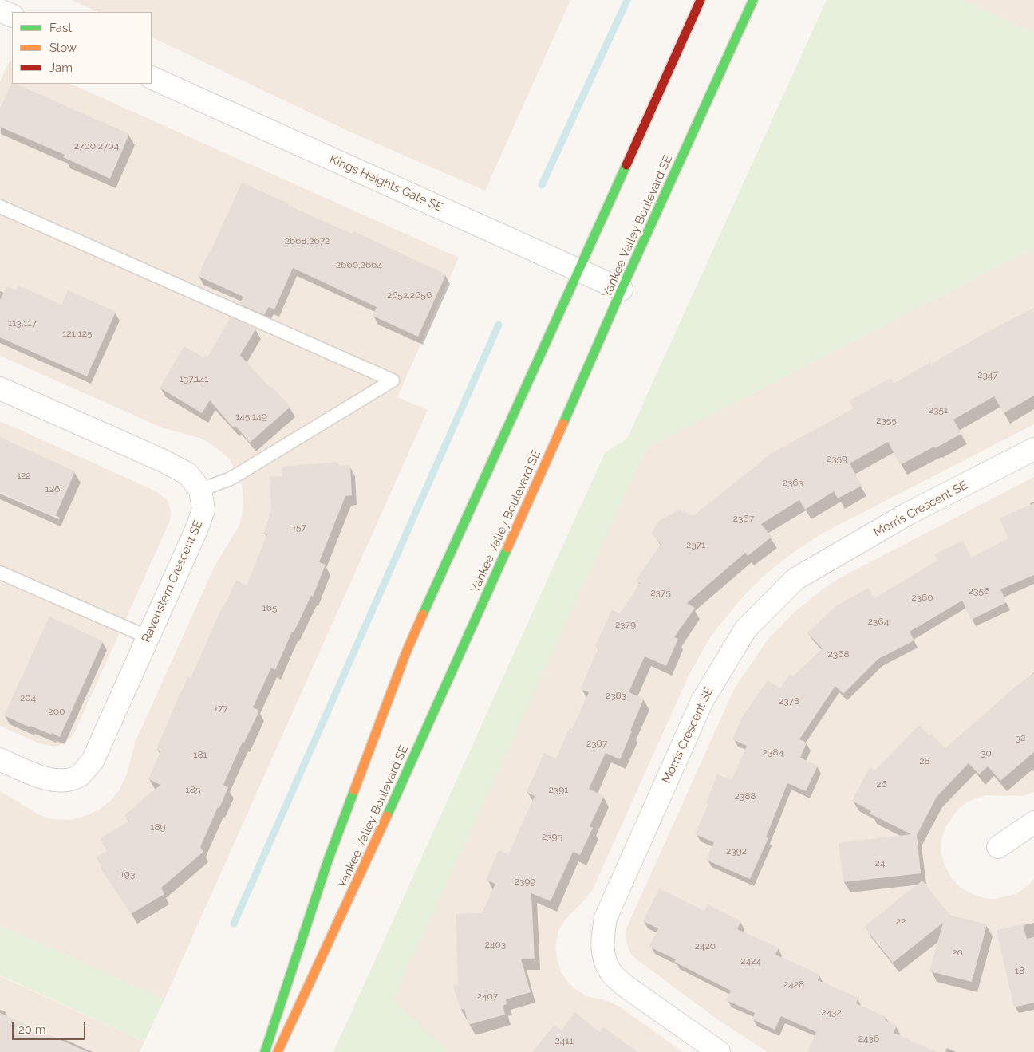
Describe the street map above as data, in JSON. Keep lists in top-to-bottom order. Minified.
{"streets":{"street":["Kings Heights Gate SE","Yankee Valley Boulevard SE","Morris Crescent SE","Ravenstern Crescent SE"]},"crossings":[["Kings Heights Gate SE","Yankee Valley Boulevard SE"]],"house_numbers":["2700,2704","2668,2672","2660,2664","2652,2656","113,117","121,125","2347","137,141","2351","145,149","2355","2359","122","2363","126","2367","157","2371","2356","2375","2360","165","2364","2379","2368","2383","204","2378","177","200","32","2387","2384","30","181","28","26","185","2391","2388","189","2395","2392","24","193","2399","22","2403","2420","20","2424","18","2428","2407","2432","2436","2411"],"legend":["Fast","Slow","Jam"],"scale_bar":"20 m"}
